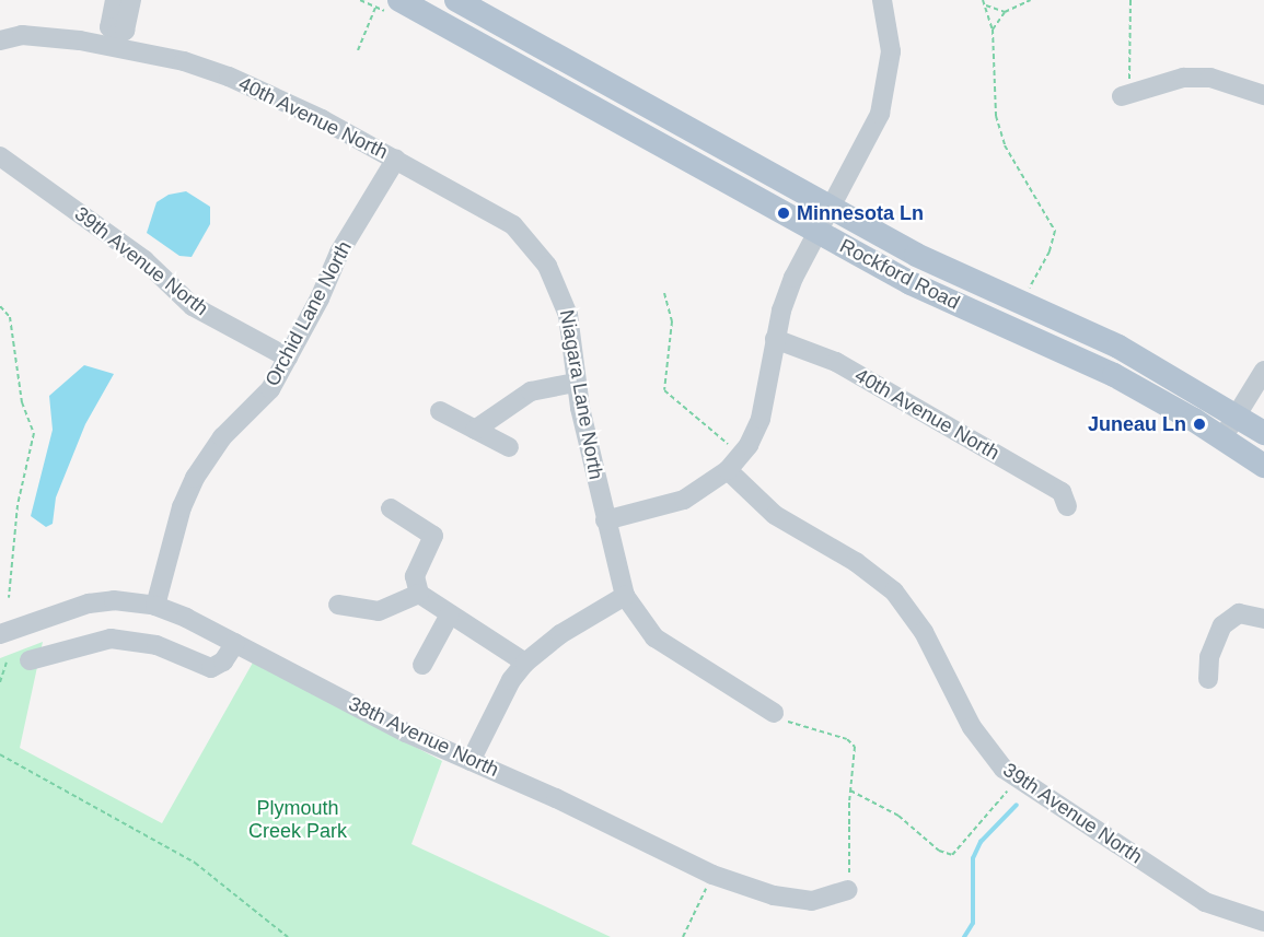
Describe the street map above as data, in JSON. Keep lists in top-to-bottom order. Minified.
{"streets":{"main road":["Rockford Road"],"street":["40th Avenue North","39th Avenue North","Orchid Lane North","Niagara Lane North","38th Avenue North"]},"crossings":[["40th Avenue North","Orchid Lane North"],["40th Avenue North","Niagara Lane North"],["39th Avenue North","Orchid Lane North"],["Orchid Lane North","38th Avenue North"]],"parks":["Plymouth Creek Park"],"places":["Minnesota Ln","Juneau Ln"]}
